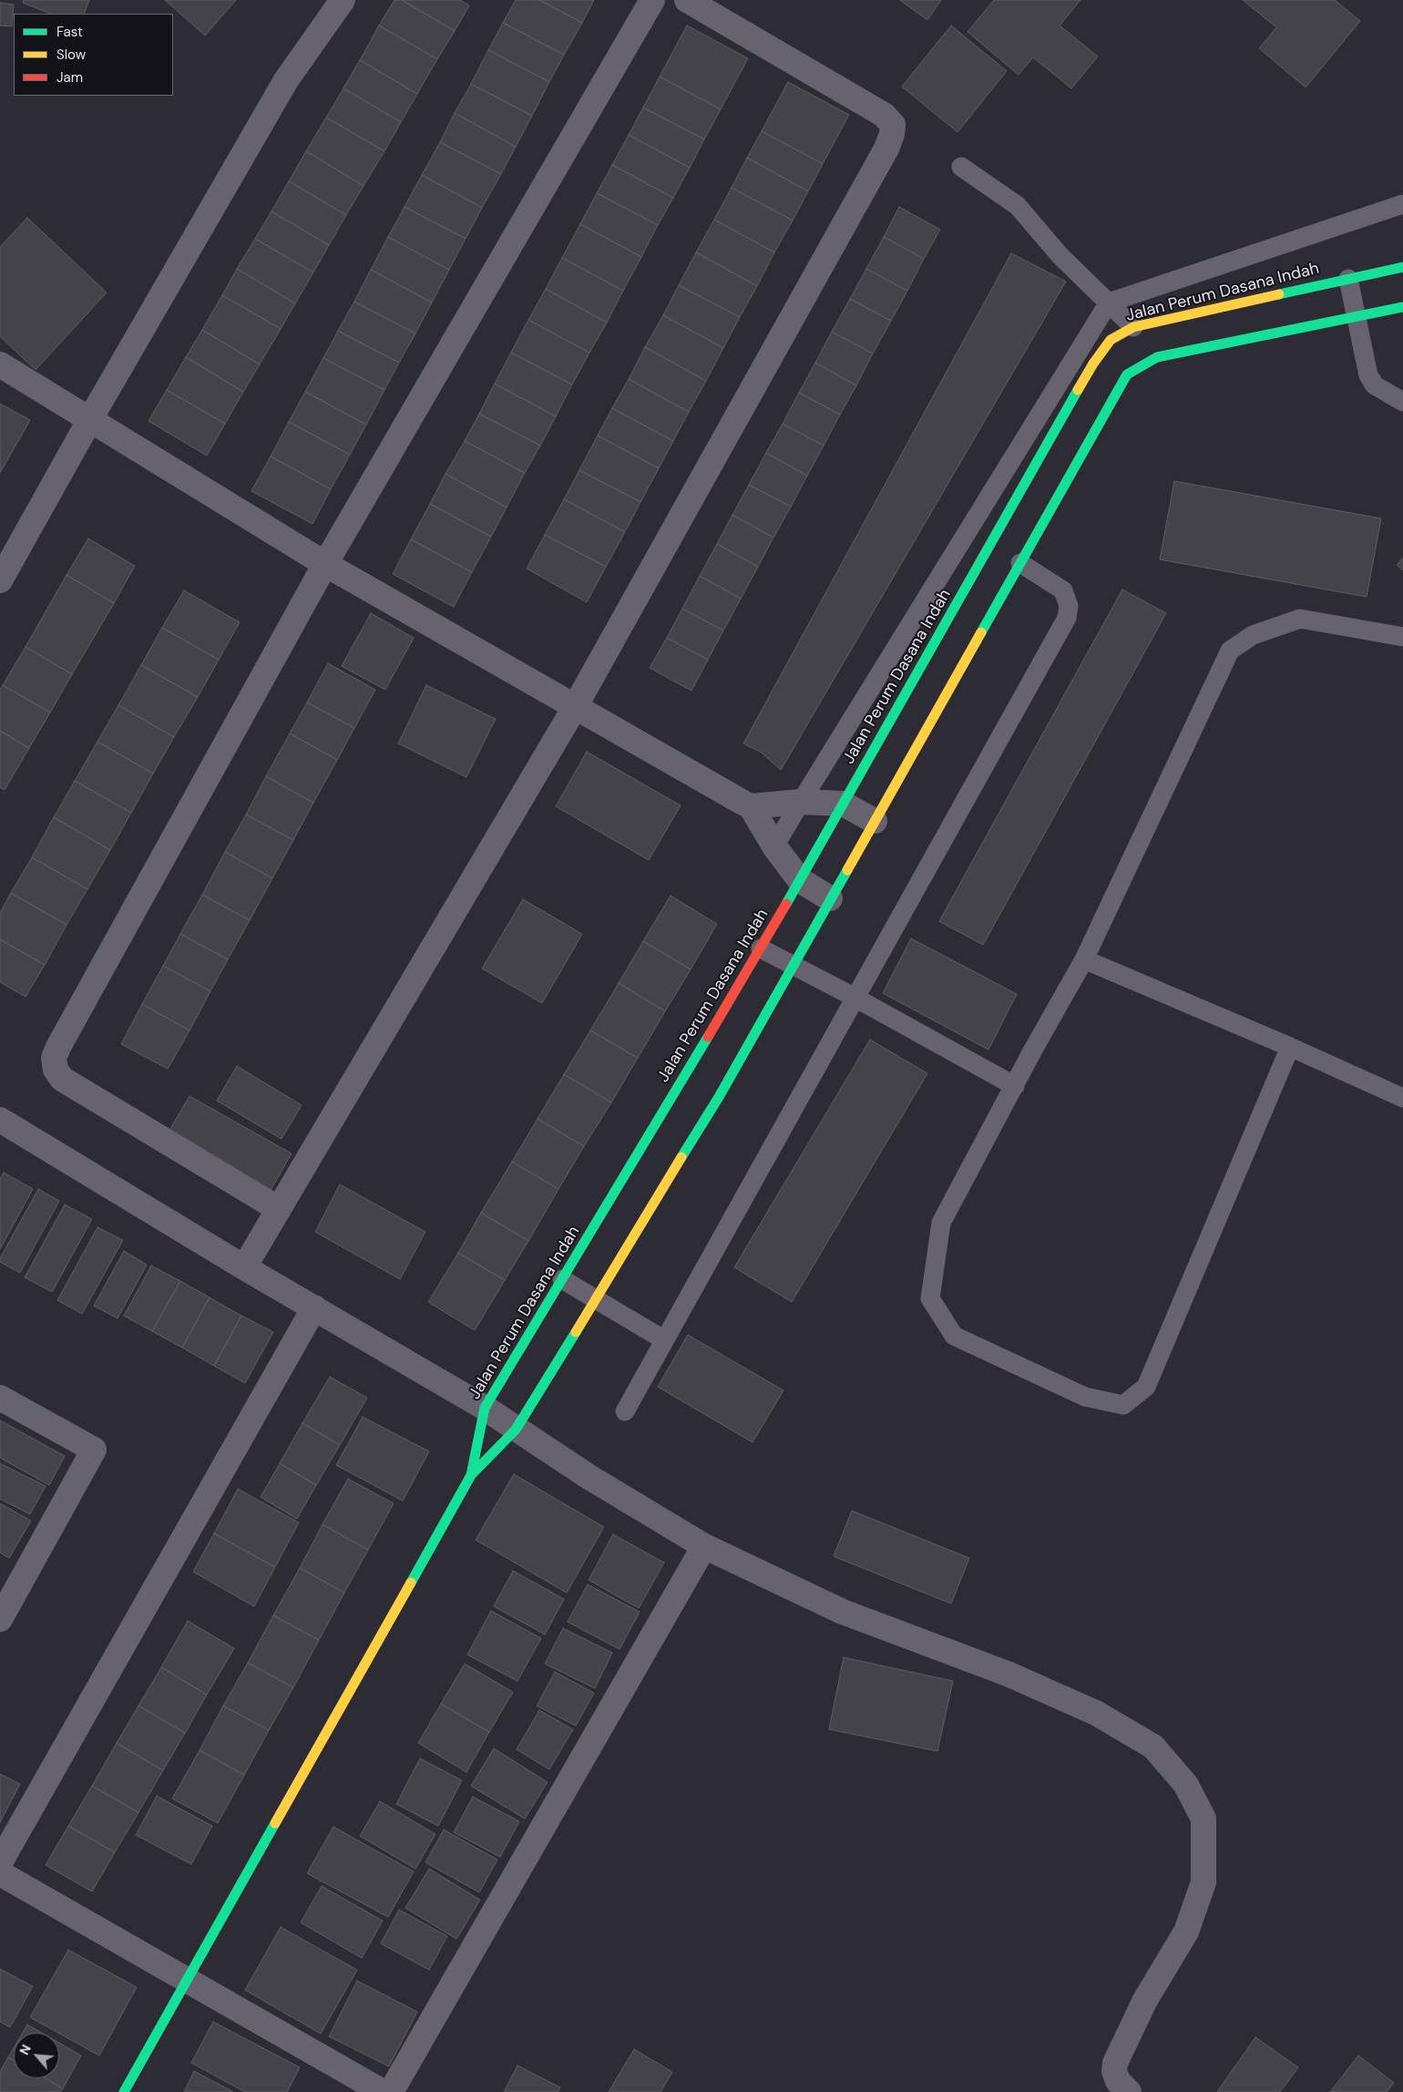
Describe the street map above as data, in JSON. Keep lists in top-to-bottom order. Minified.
{"streets":{"street":["Jalan Perum Dasana Indah"]},"legend":["Fast","Slow","Jam"],"north":"top left"}
